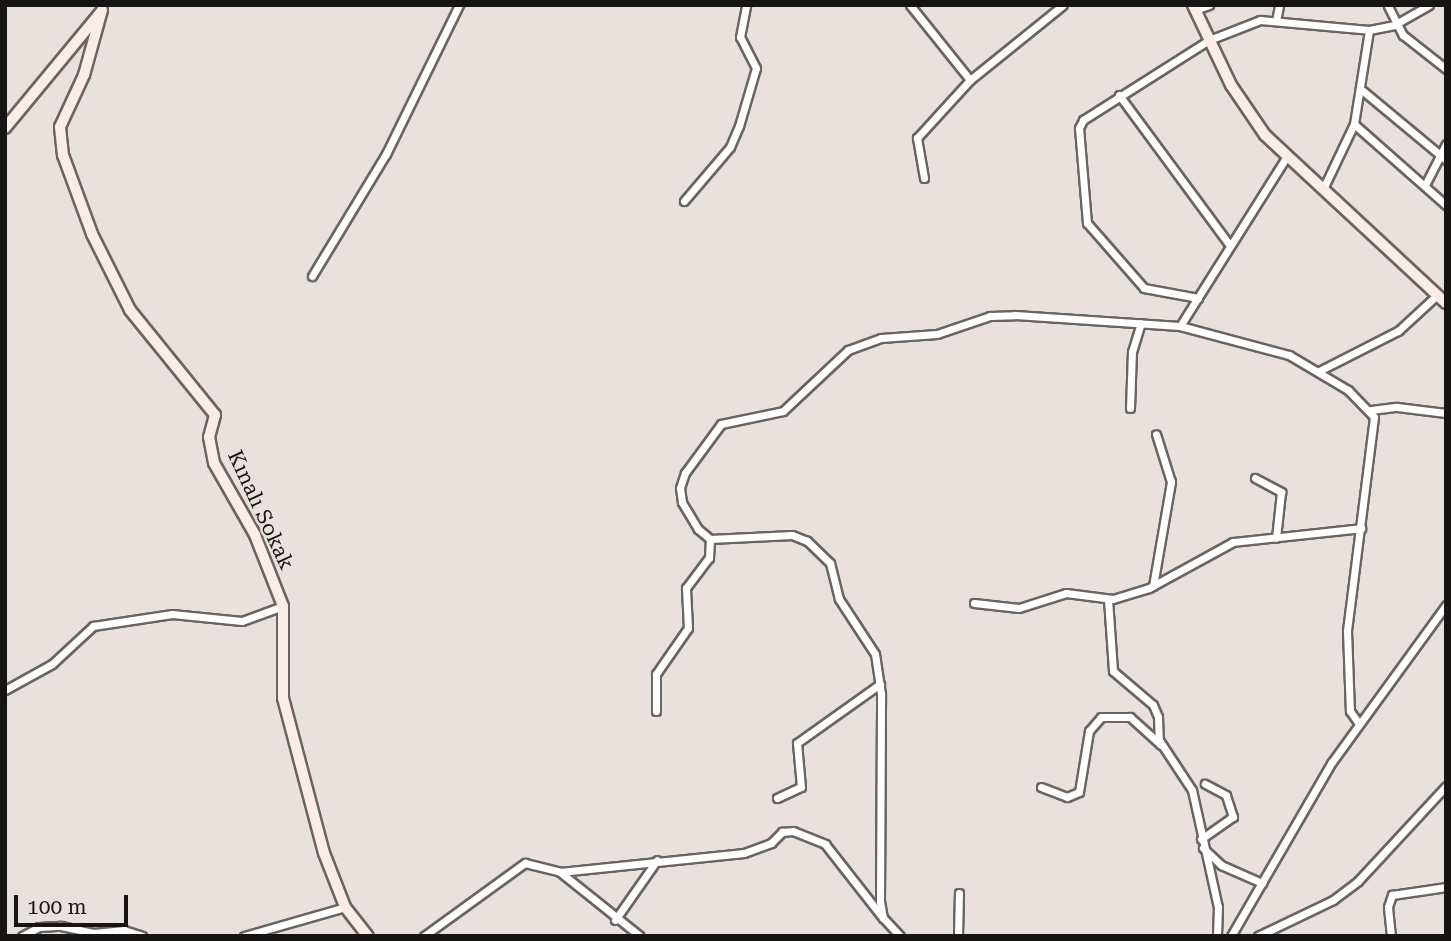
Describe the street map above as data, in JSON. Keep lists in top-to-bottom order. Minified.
{"streets":{"street":["Kınalı Sokak"]},"scale_bar":"100 m"}
